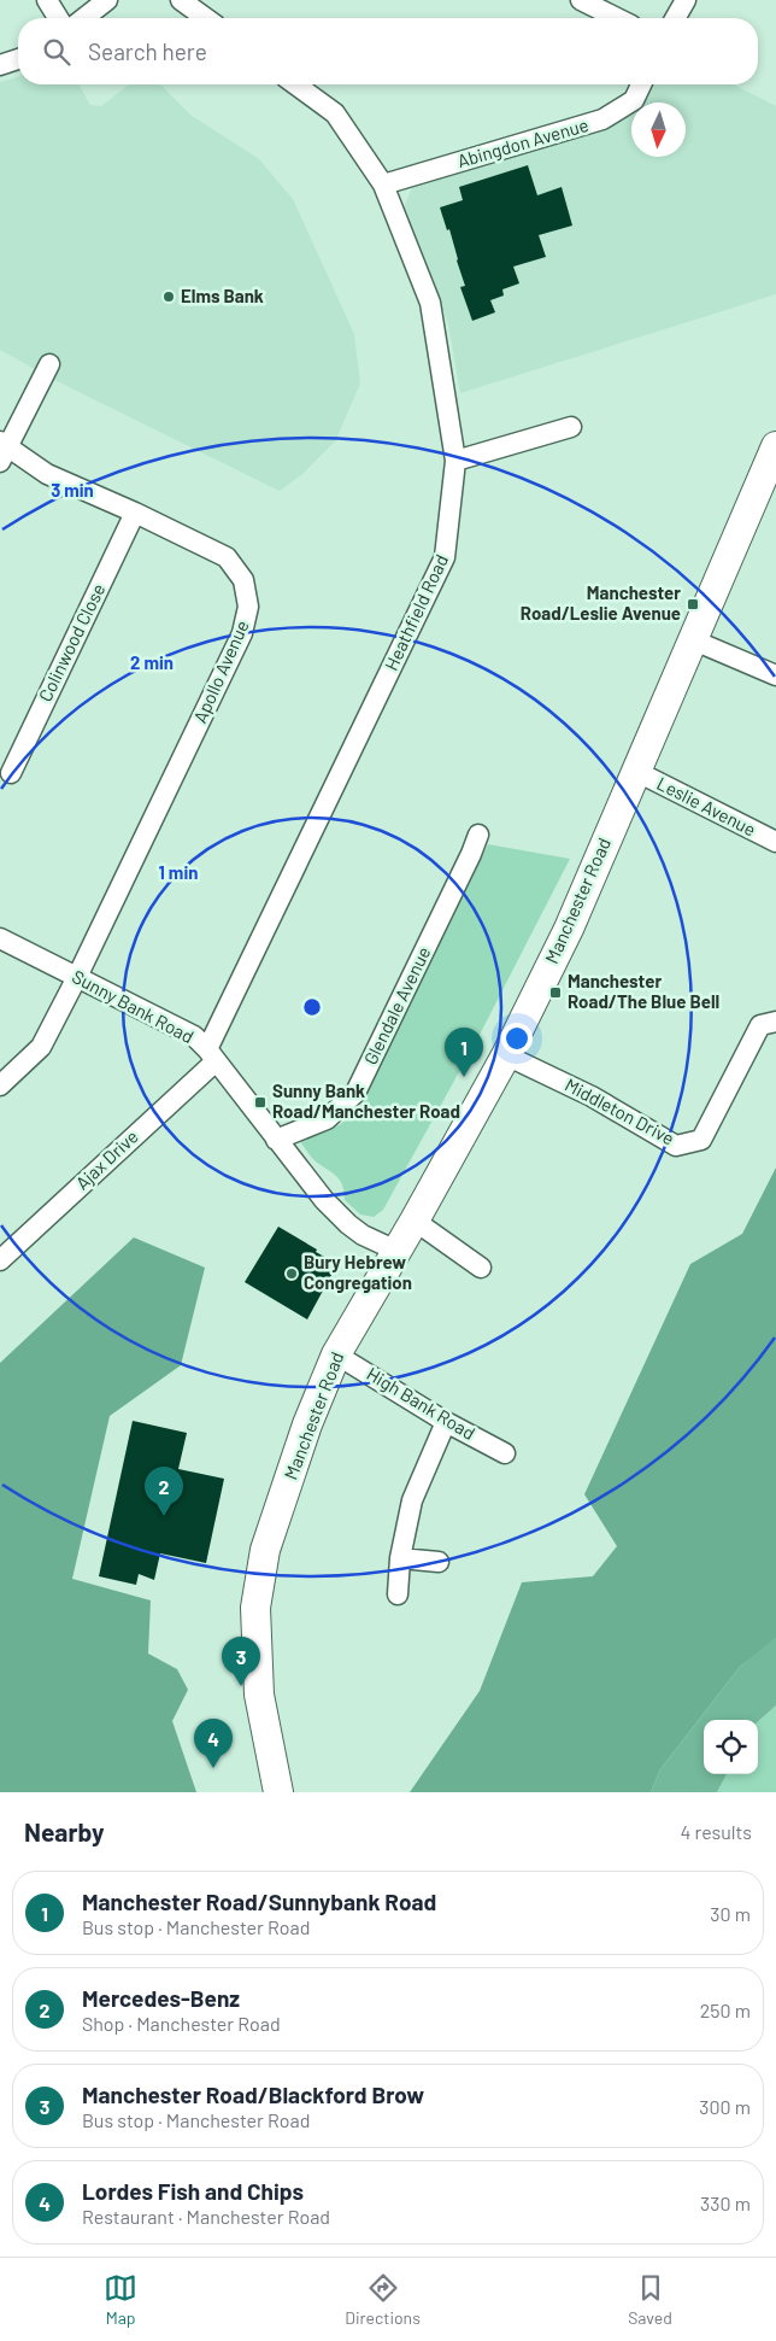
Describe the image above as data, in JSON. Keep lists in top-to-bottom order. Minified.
{"streets":{"highway":["Manchester Road"],"street":["Abingdon Avenue","Heathfield Road","Colinwood Close","Apollo Avenue","Leslie Avenue","Glendale Avenue","Sunny Bank Road","Middleton Drive","Ajax Drive","High Bank Road"]},"crossings":[["Abingdon Avenue","Heathfield Road"],["Heathfield Road","Sunny Bank Road"],["Heathfield Road","Ajax Drive"],["Colinwood Close","Apollo Avenue"],["Apollo Avenue","Sunny Bank Road"],["Leslie Avenue","Manchester Road"],["Manchester Road","Sunny Bank Road"],["Manchester Road","Middleton Drive"],["Manchester Road","High Bank Road"],["Glendale Avenue","Sunny Bank Road"],["Sunny Bank Road","Ajax Drive"]],"places":{"other":["Elms Bank","Bury Hebrew Congregation"],"transit":["Manchester Road/Leslie Avenue","Manchester Road/The Blue Bell","Sunny Bank Road/Manchester Road"]},"north":"bottom","page":{"search":"Search here","pins":["1","2","3","4"],"heading":["Nearby","4 results"],"list":[{"mark":"1","name":"Manchester Road/Sunnybank Road","note":"Bus stop · Manchester Road","value":"30 m"},{"mark":"2","name":"Mercedes-Benz","note":"Shop · Manchester Road","value":"250 m"},{"mark":"3","name":"Manchester Road/Blackford Brow","note":"Bus stop · Manchester Road","value":"300 m"},{"mark":"4","name":"Lordes Fish and Chips","note":"Restaurant · Manchester Road","value":"330 m"}],"nav":["Map","Directions","Saved"]},"rings":["3 min","2 min","1 min"]}
